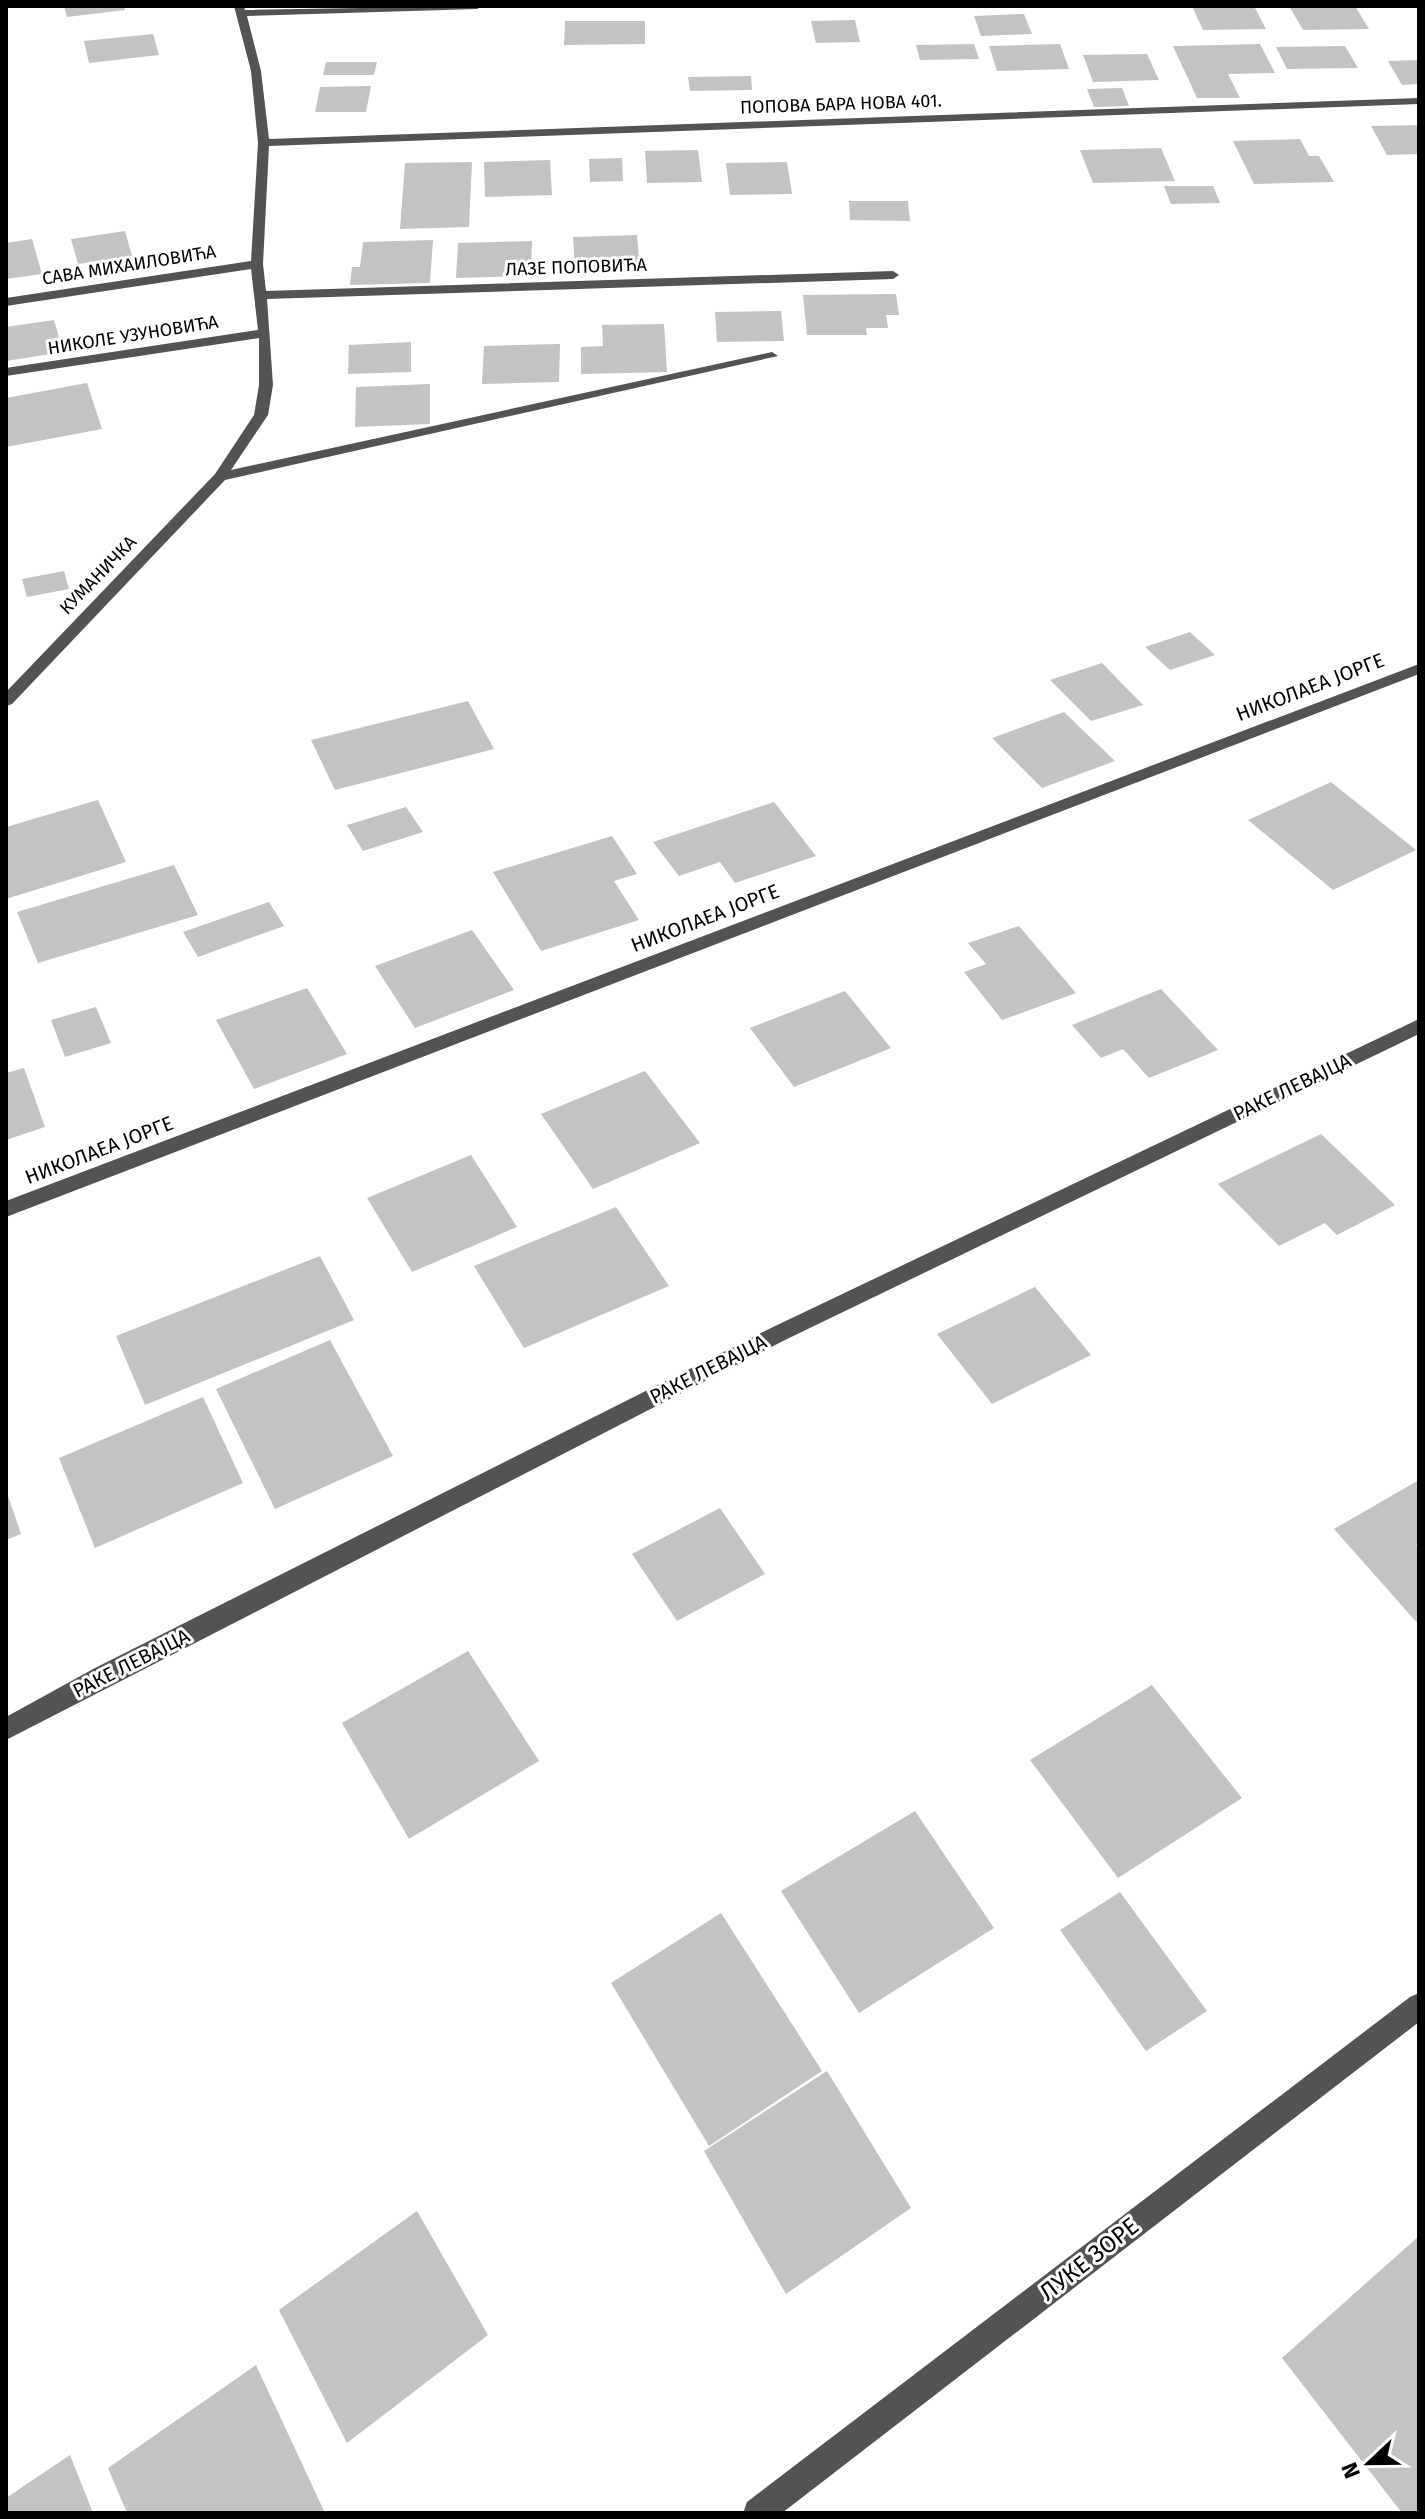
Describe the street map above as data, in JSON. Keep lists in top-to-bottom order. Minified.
{"streets":{"street":["ПОПОВА БАРА НОВА 401.","САВА МИХАИЛОВИЋА","ЛАЗЕ ПОПОВИЋА","НИКОЛЕ УЗУНОВИЋА","КУМАНИЧКА","НИКОЛАЕА ЈОРГЕ","РАКЕ ЛЕВАЈЦА","ЛУКЕ ЗОРЕ"]},"crossings":[["ПОПОВА БАРА НОВА 401.","КУМАНИЧКА"],["САВА МИХАИЛОВИЋА","КУМАНИЧКА"],["ЛАЗЕ ПОПОВИЋА","КУМАНИЧКА"],["НИКОЛЕ УЗУНОВИЋА","КУМАНИЧКА"]],"north":"left"}
